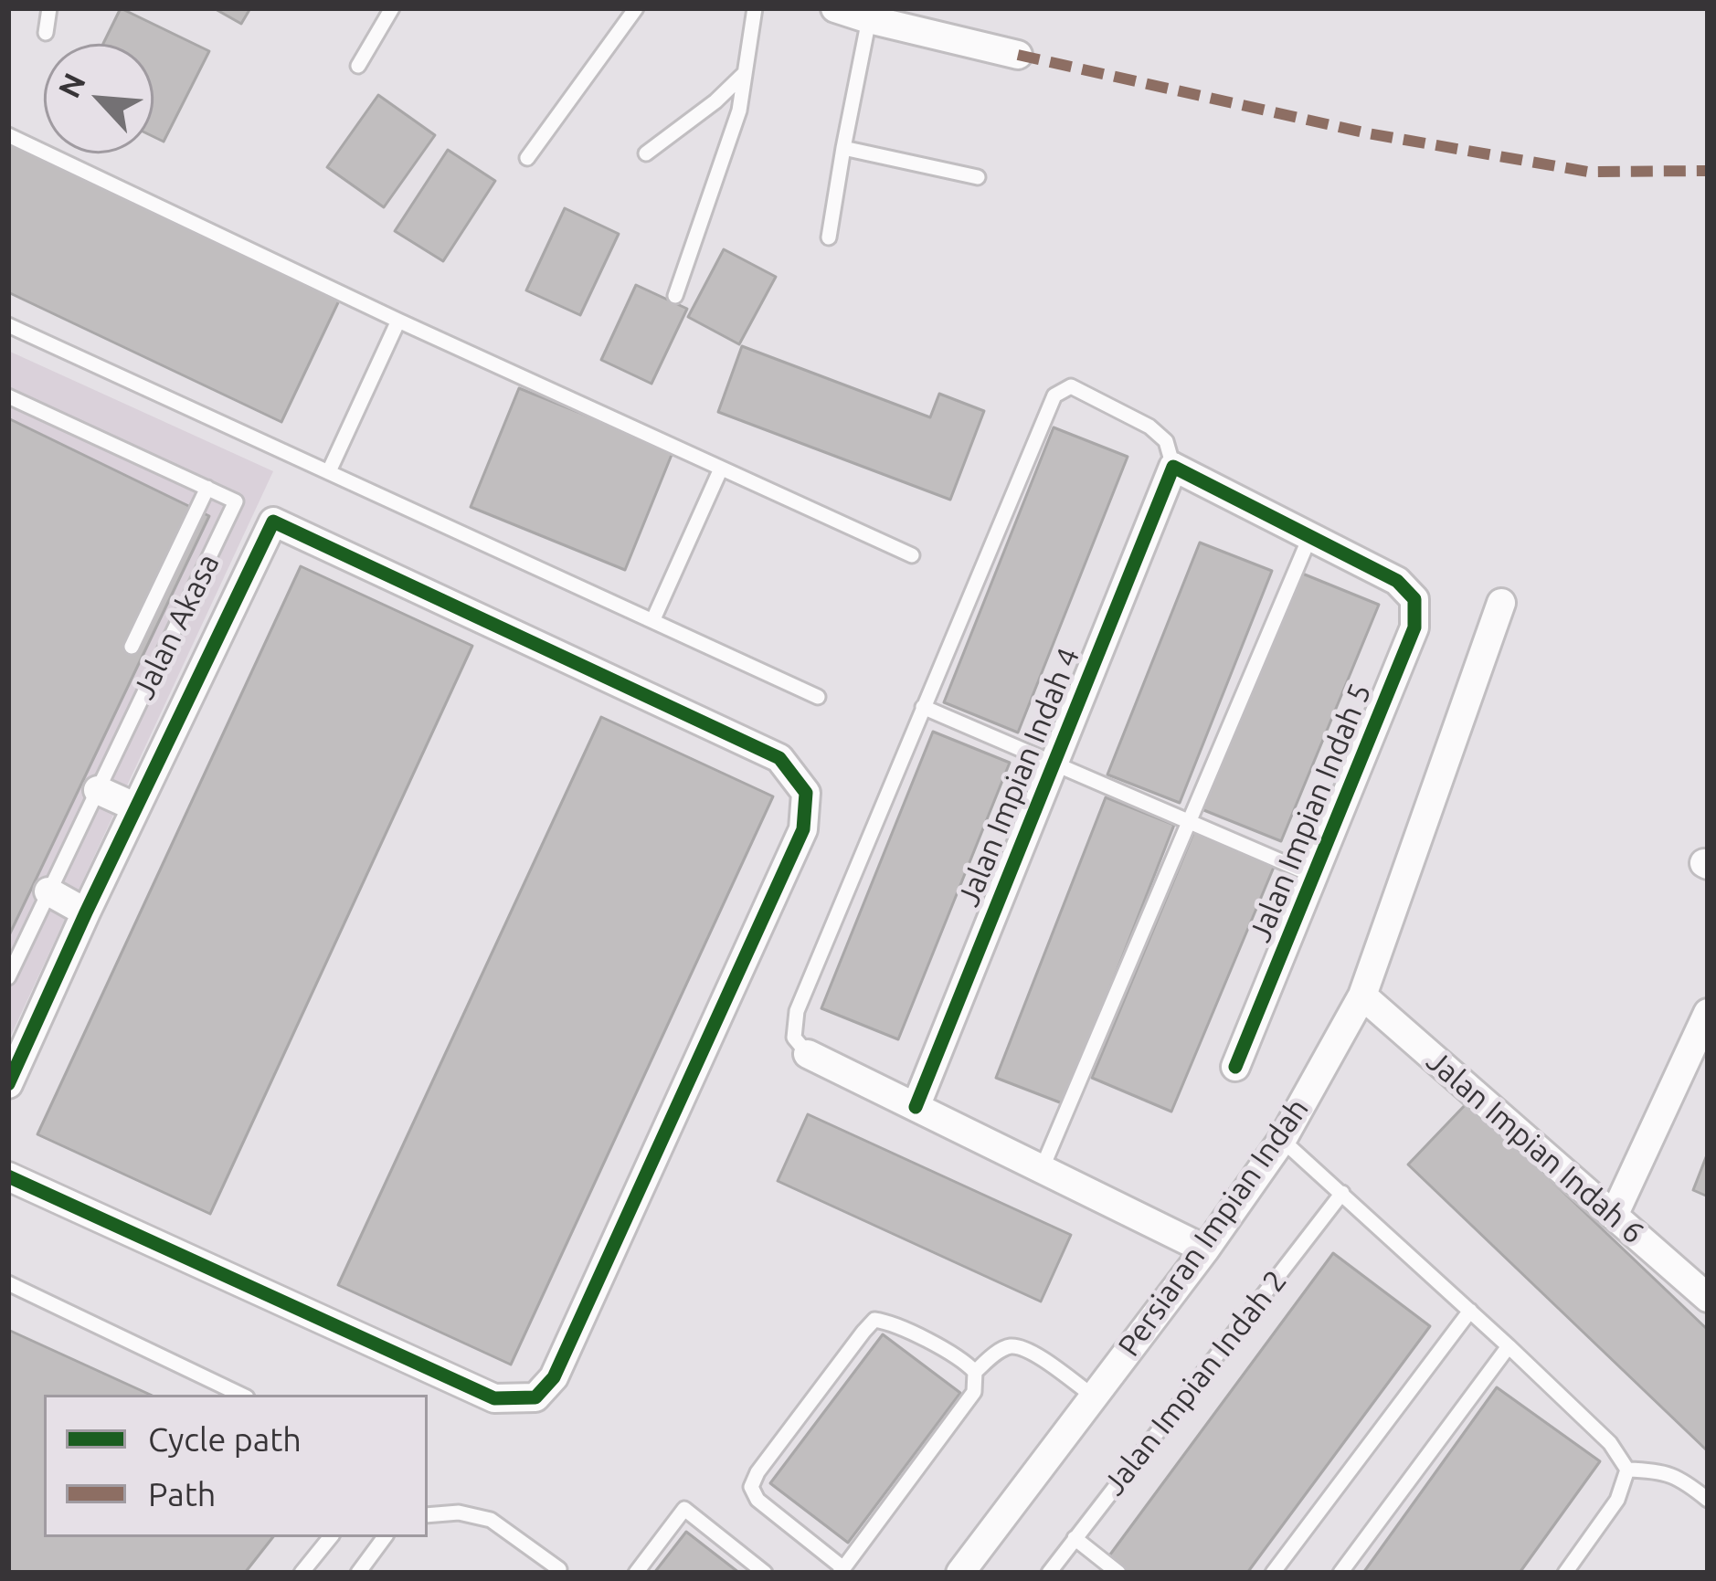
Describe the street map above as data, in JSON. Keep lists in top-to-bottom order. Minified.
{"streets":{"street":["Jalan Impian Indah 4","Jalan Impian Indah 5","Jalan Impian Indah 6","Persiaran Impian Indah"],"lane":["Jalan Akasa","Jalan Impian Indah 2"]},"crossings":[["Jalan Impian Indah 6","Persiaran Impian Indah"]],"legend":["Cycle path","Path"],"north":"top left"}
